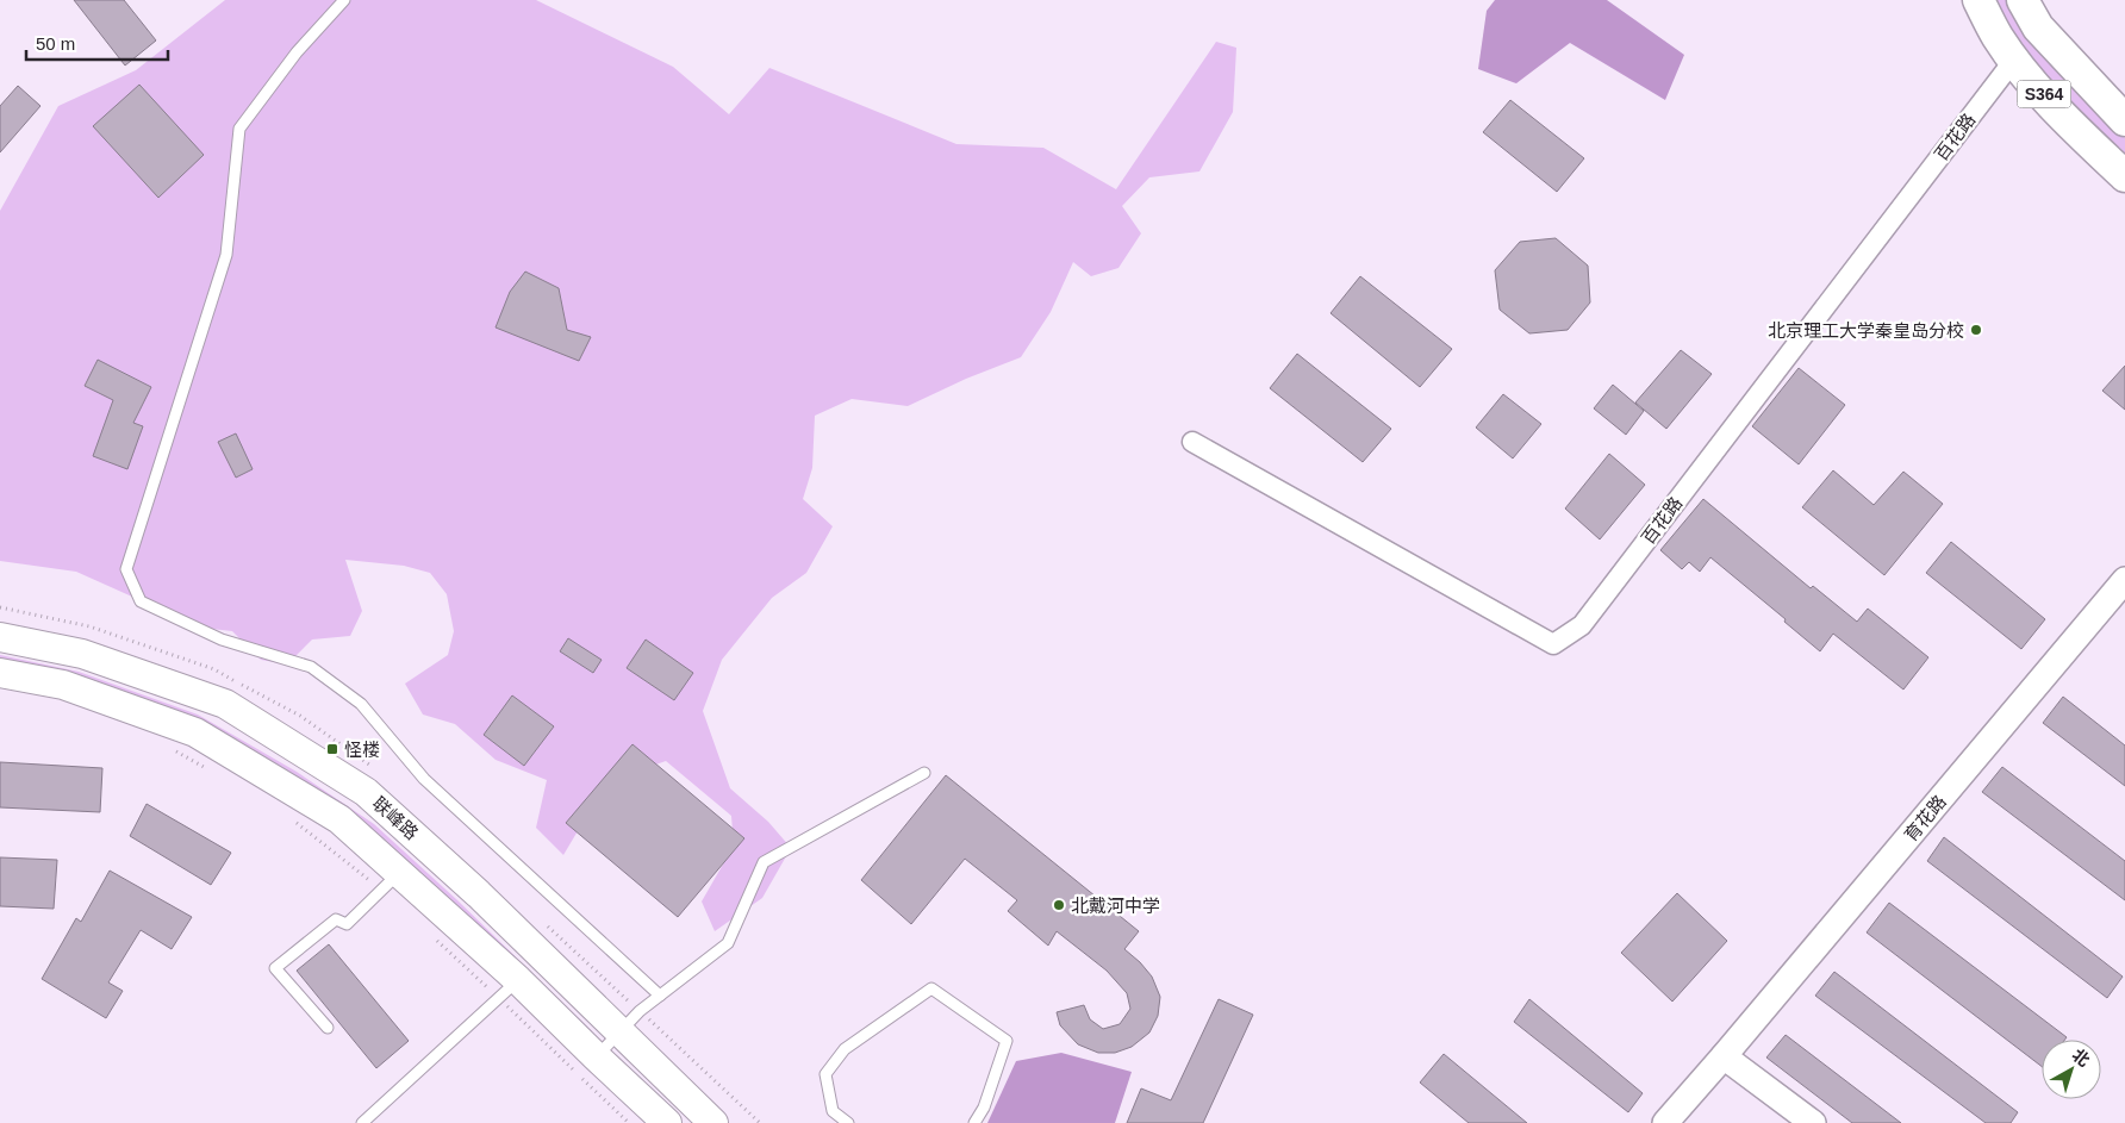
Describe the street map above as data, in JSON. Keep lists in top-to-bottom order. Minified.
{"streets":{"main road":["S364","联峰路"],"street":["百花路","育花路"]},"crossings":[["S364","百花路"]],"places":{"other":["北京理工大学秦皇岛分校","北戴河中学"],"transit":["怪楼"]},"scale_bar":"50 m","north":"top right"}
